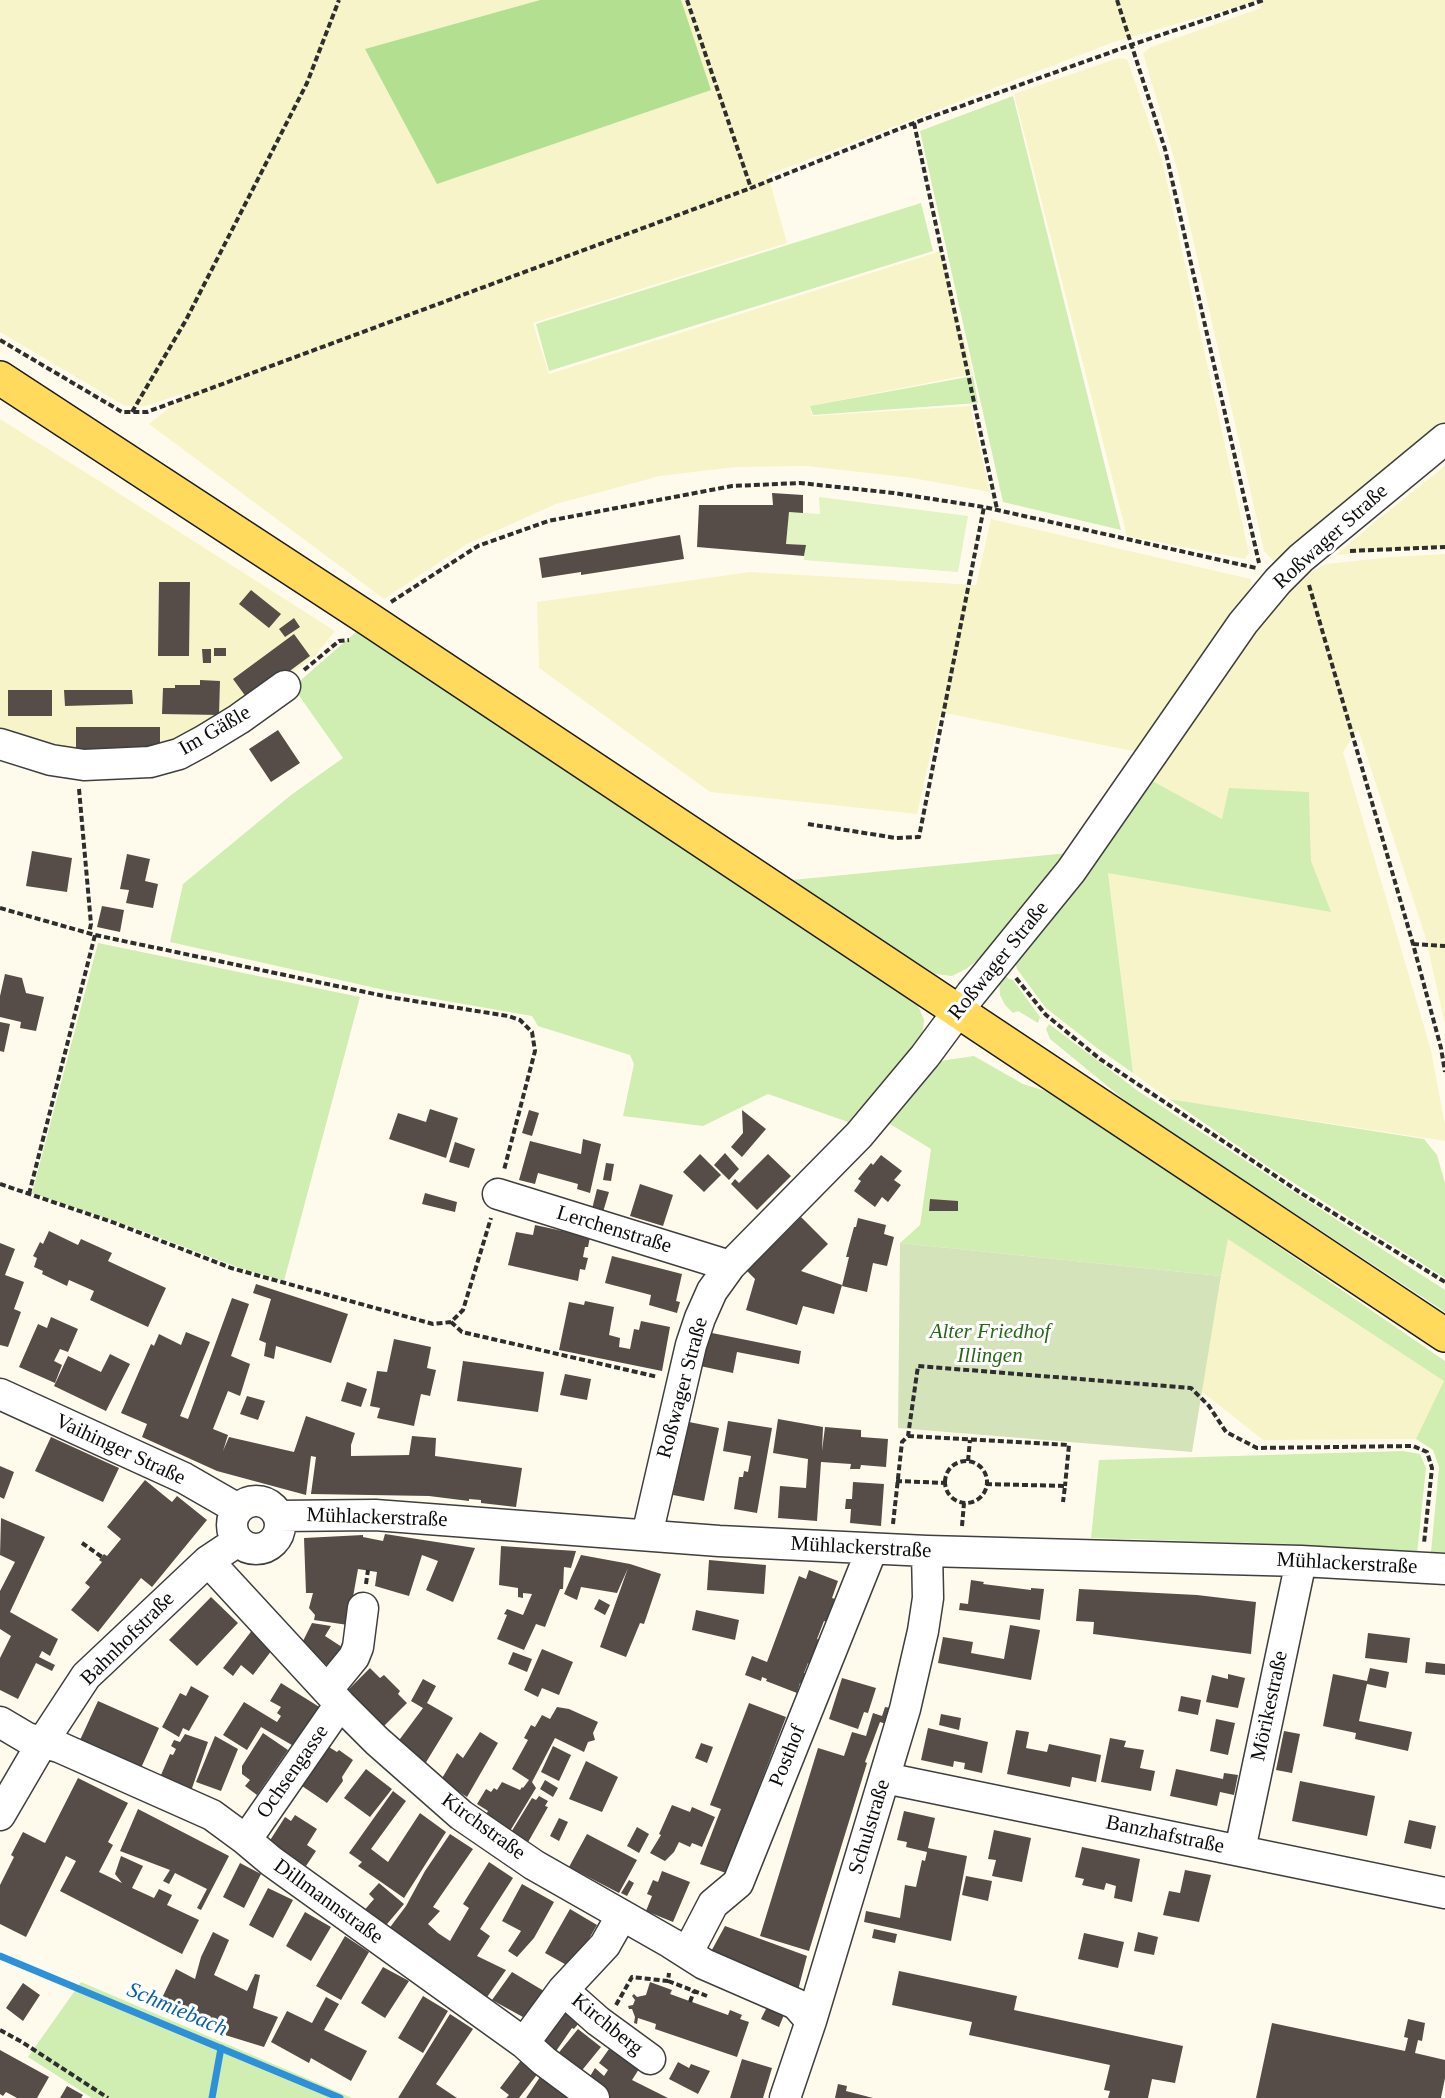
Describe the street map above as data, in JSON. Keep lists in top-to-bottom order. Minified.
{"streets":{"street":["Roßwager Straße","Im Gäßle","Lerchenstraße","Vaihinger Straße","Mühlackerstraße","Bahnhofstraße","Mörikestraße","Posthof","Ochsengasse","Kirchstraße","Schulstraße","Banzhafstraße","Dillmannstraße","Kirchberg"]},"crossings":[["Roßwager Straße","Lerchenstraße"],["Roßwager Straße","Mühlackerstraße"],["Vaihinger Straße","Mühlackerstraße"],["Vaihinger Straße","Bahnhofstraße"],["Mühlackerstraße","Bahnhofstraße"],["Mühlackerstraße","Mörikestraße"],["Mühlackerstraße","Posthof"],["Mühlackerstraße","Schulstraße"],["Bahnhofstraße","Kirchstraße"],["Bahnhofstraße","Dillmannstraße"],["Mörikestraße","Banzhafstraße"],["Posthof","Kirchstraße"],["Ochsengasse","Kirchstraße"],["Ochsengasse","Dillmannstraße"],["Kirchstraße","Schulstraße"],["Kirchstraße","Kirchberg"],["Schulstraße","Banzhafstraße"],["Dillmannstraße","Kirchberg"]],"water":["Schmiebach"],"parks":["Alter Friedhof Illingen"]}
